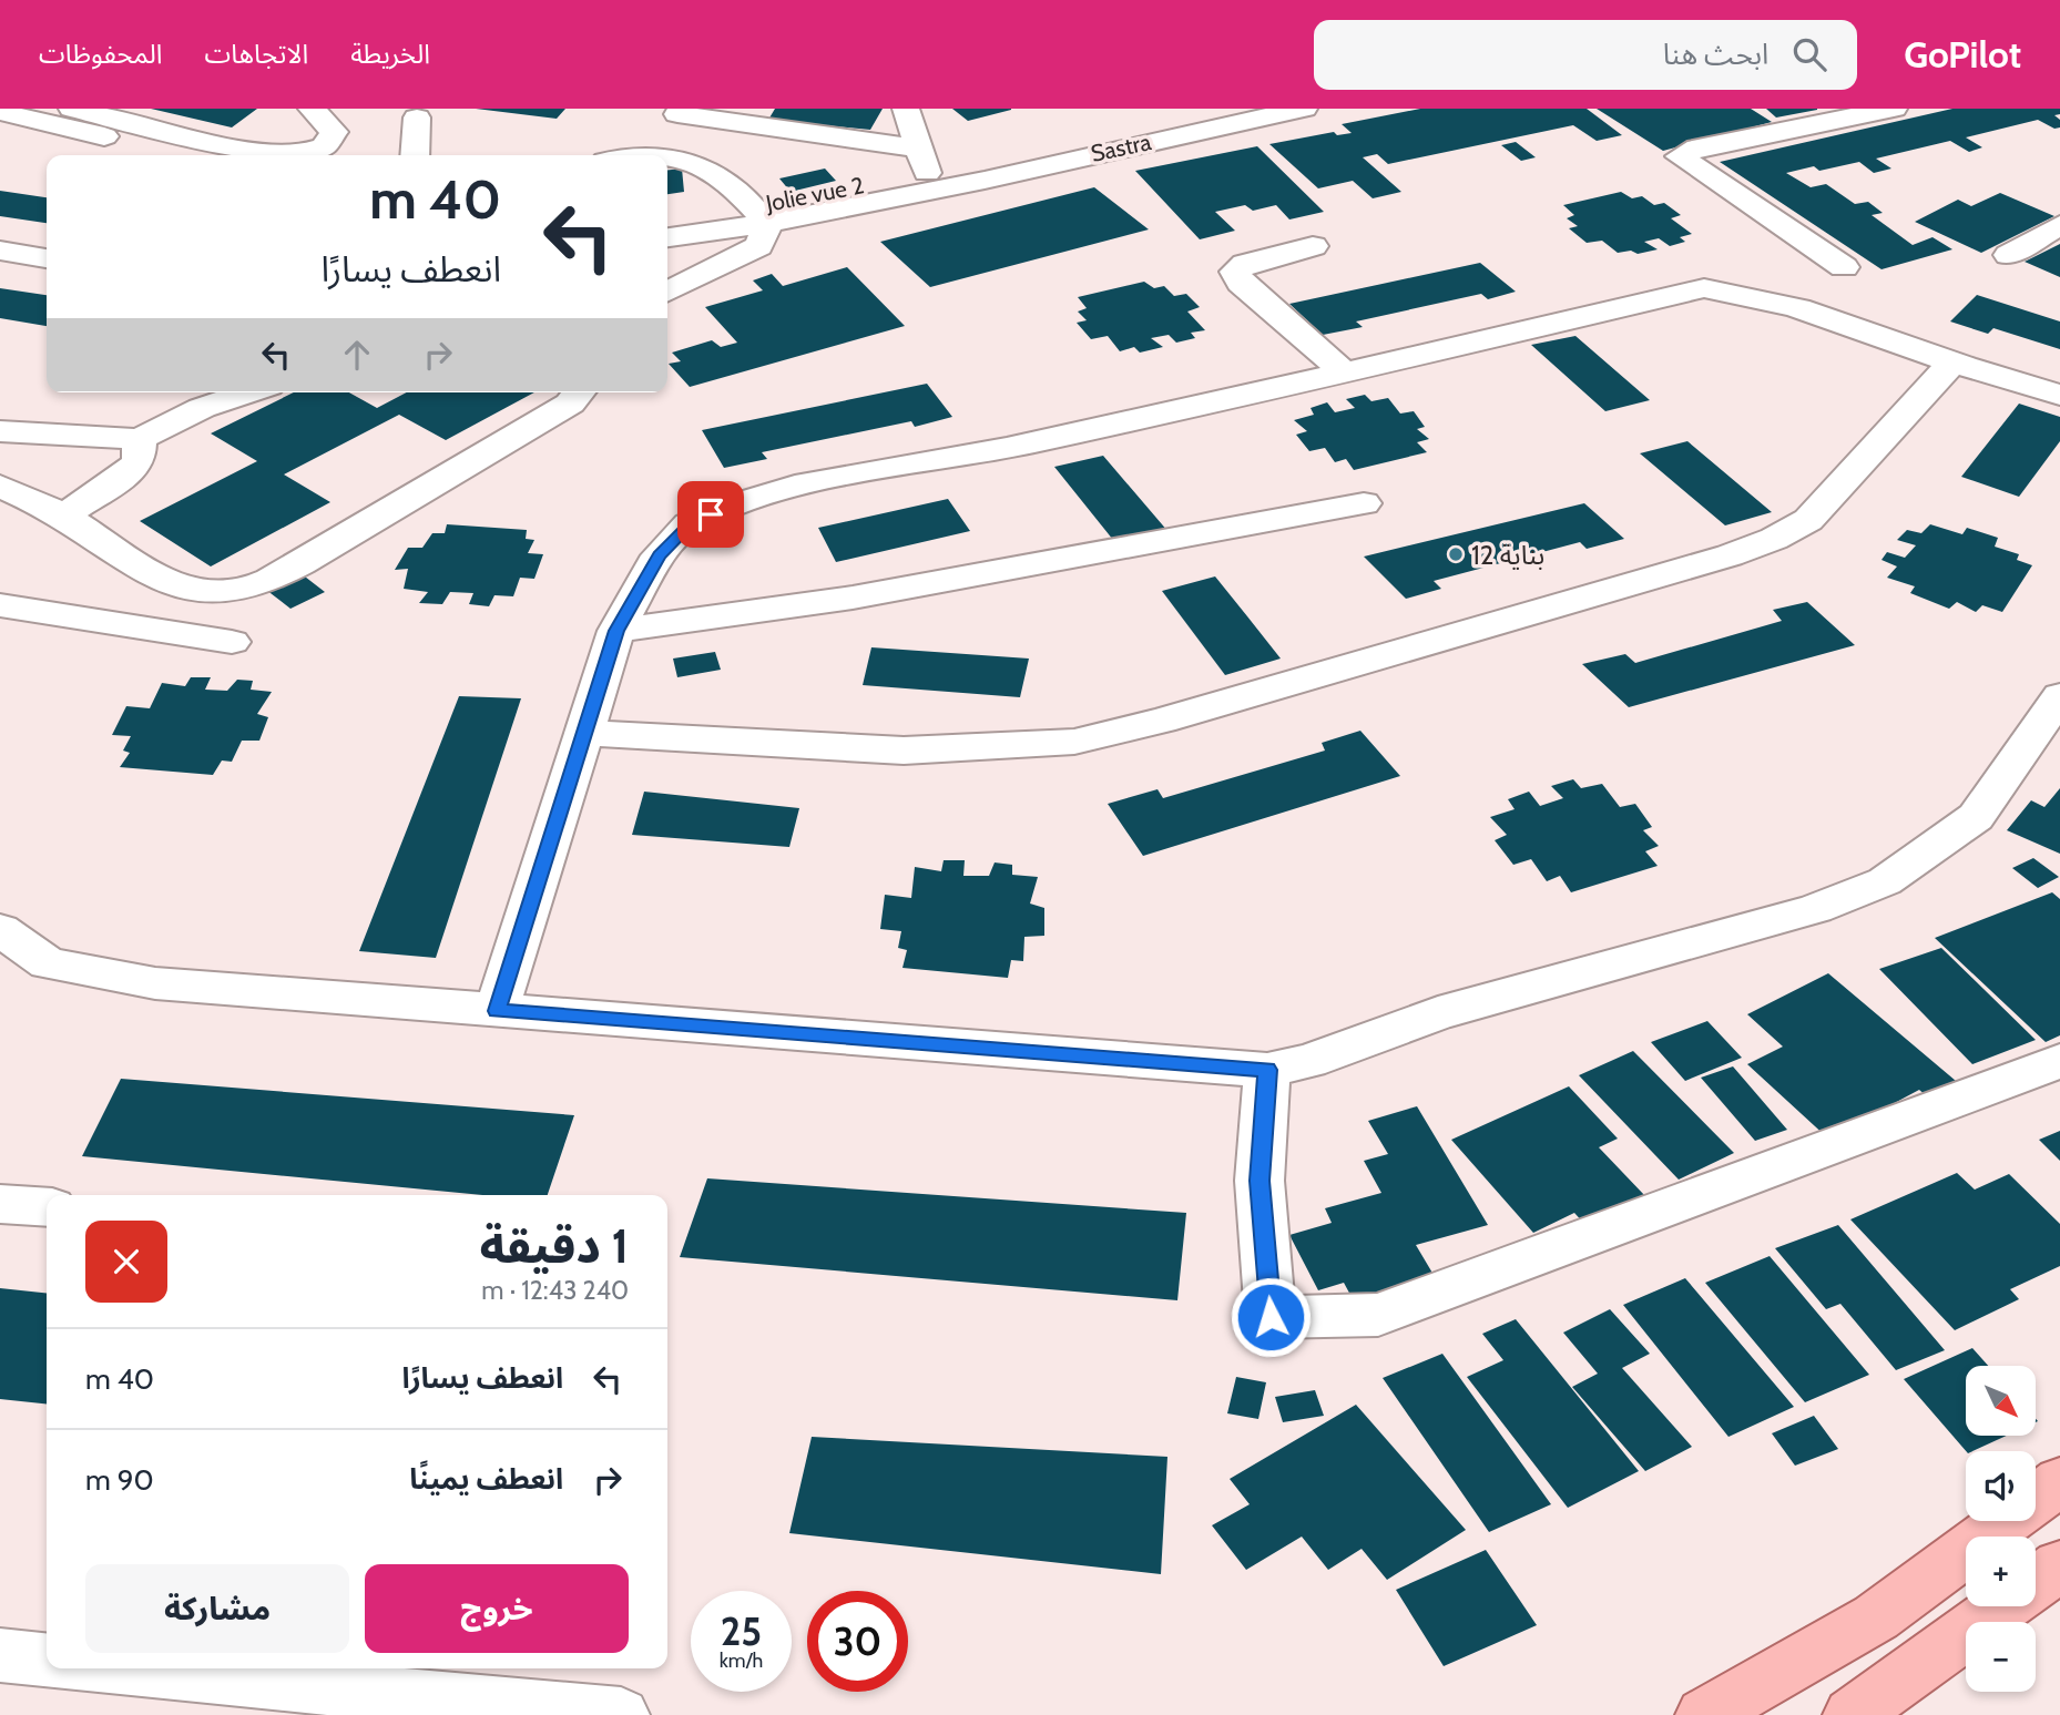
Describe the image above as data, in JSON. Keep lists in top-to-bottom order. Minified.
{"streets":{"street":["Sastra","Jolie vue 2"]},"crossings":[["Sastra","Jolie vue 2"]],"places":["بناية 12"],"north":"bottom right","page":{"header":"GoPilot","search":"ابحث هنا","nav":["الخريطة","الاتجاهات","المحفوظات"],"turn":["40 m","انعطف يسارًا"],"heading":["1 دقيقة","240 m · 12:43"],"list":[{"name":"انعطف يسارًا","value":"40 m"},{"name":"انعطف يمينًا","value":"90 m"}],"map_buttons":["+","−"],"buttons":["خروج","مشاركة"],"speed":"25 km/h","limit":"30"}}
